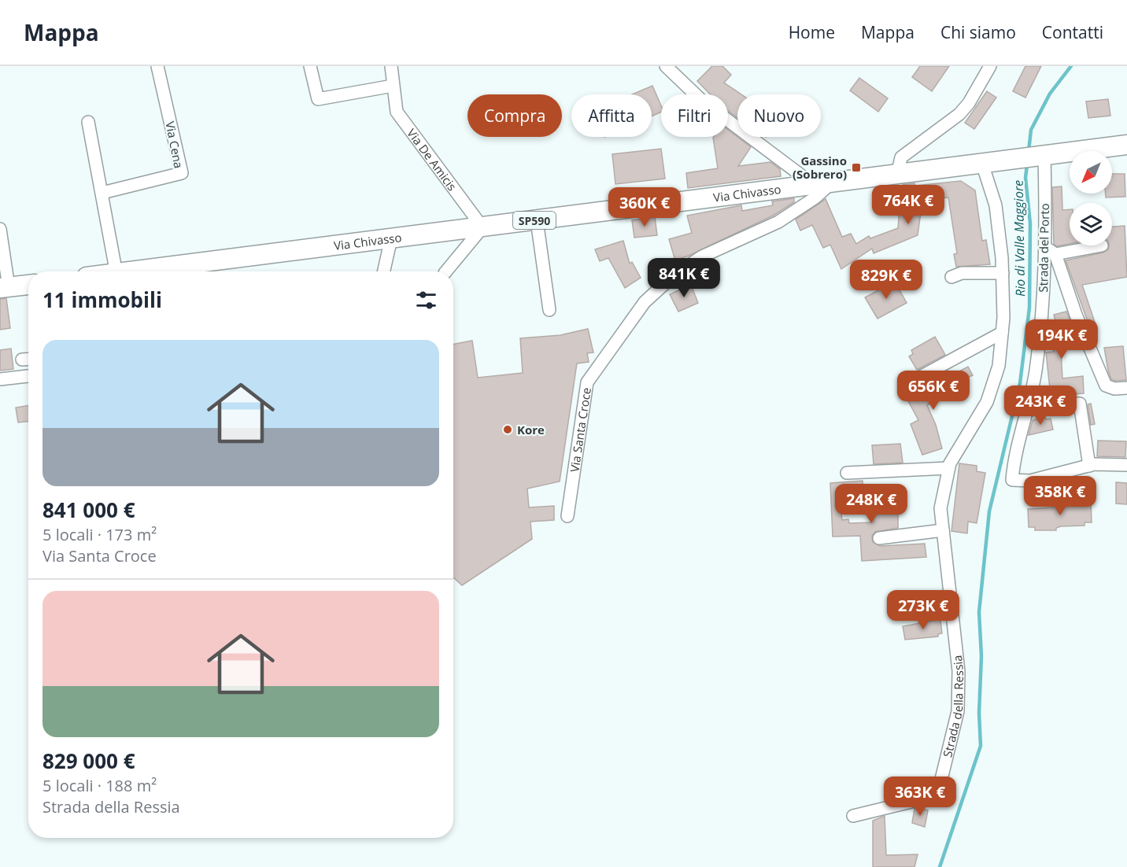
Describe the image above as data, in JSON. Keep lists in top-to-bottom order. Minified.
{"streets":{"main road":["Via Chivasso","SP590"],"street":["Via Cena","Via De Amicis","Strada del Porto","Via Santa Croce","Strada della Ressia"]},"crossings":[["Via De Amicis","Via Chivasso"],["Via Chivasso","Strada del Porto"],["Via Chivasso","Via Santa Croce"],["Via Chivasso","Strada della Ressia"]],"water":["Rio di Valle Maggiore"],"places":{"transit":["Gassino (Sobrero)"],"other":["Kore"]},"north":"bottom left","page":{"header":"Mappa","nav":["Home","Mappa","Chi siamo","Contatti"],"chip":["Compra","Affitta","Filtri","Nuovo"],"price":["764K €","360K €","841K €","829K €","194K €","656K €","243K €","358K €","248K €","273K €","363K €"],"heading":"11 immobili","list":[{"name":"841 000 €","note":"5 locali · 173 m² · Via Santa Croce"},{"name":"829 000 €","note":"5 locali · 188 m² · Strada della Ressia"}]}}
